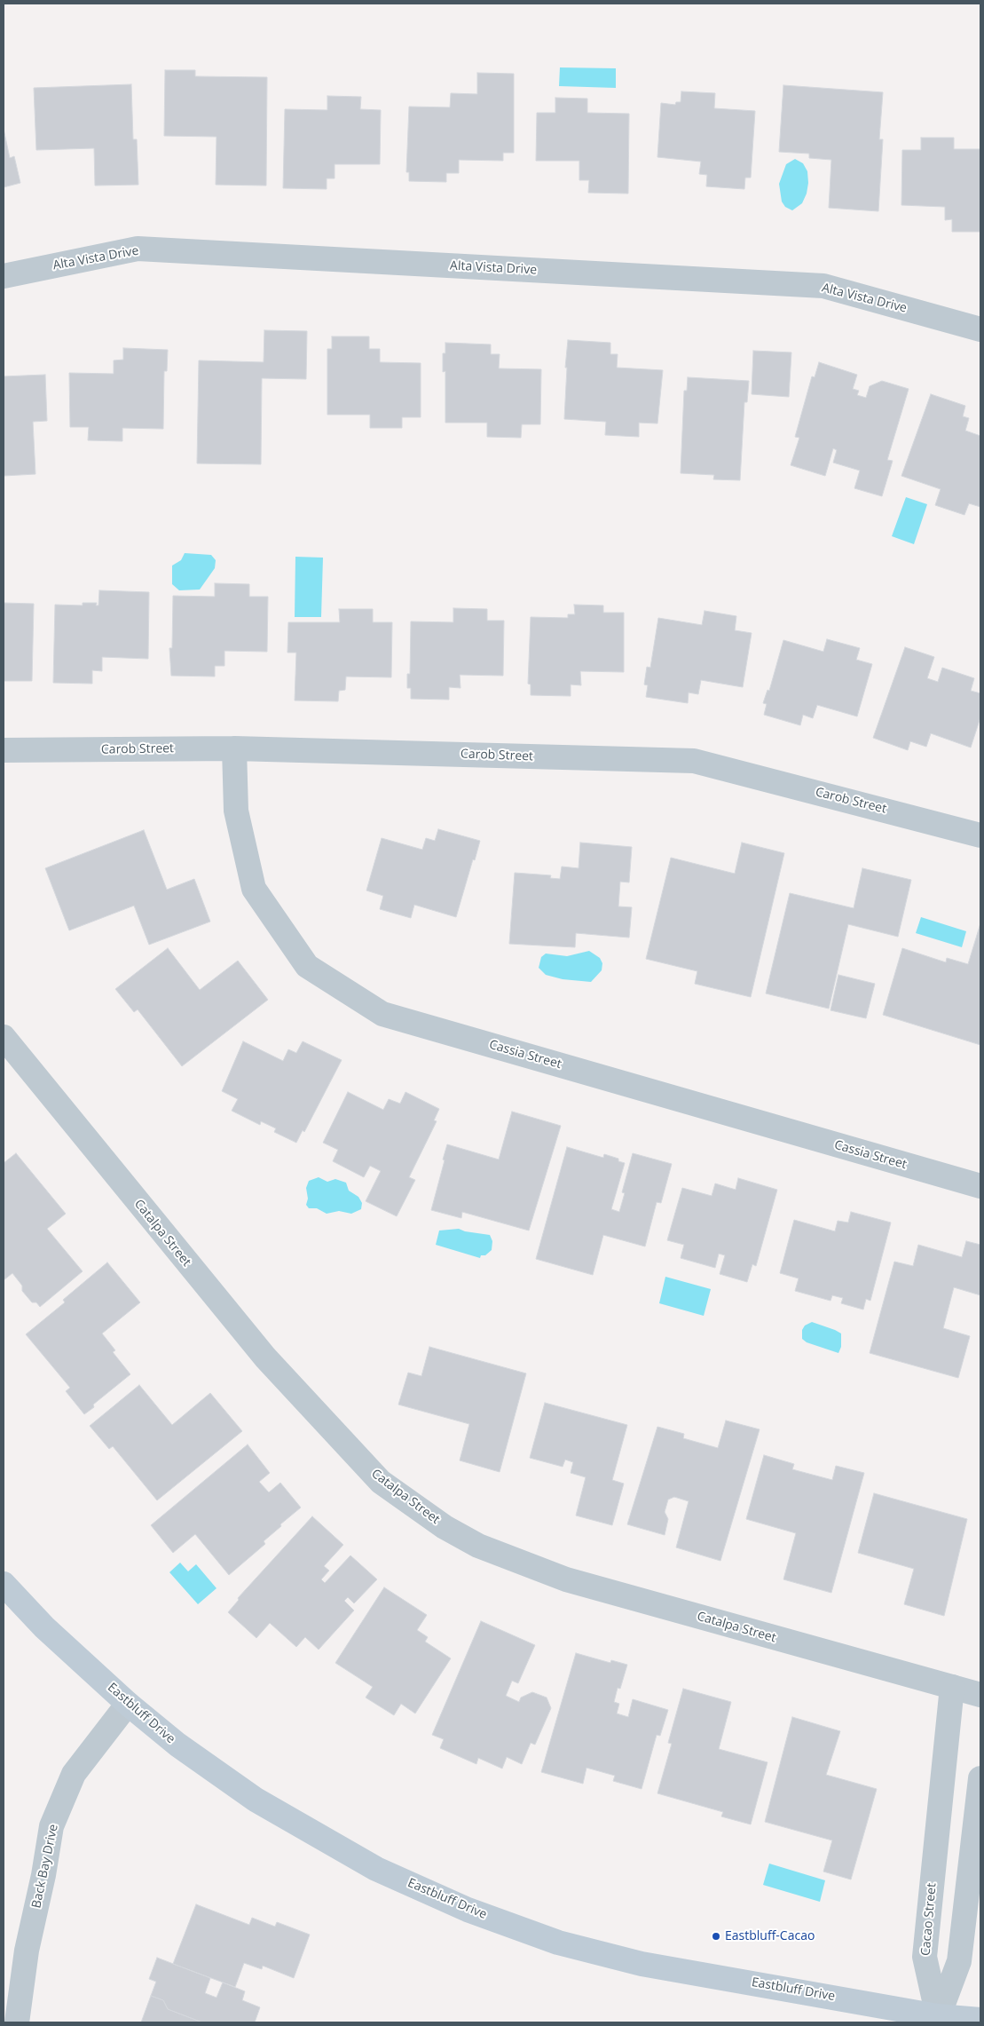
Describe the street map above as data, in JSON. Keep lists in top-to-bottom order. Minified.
{"streets":{"main road":["Eastbluff Drive"],"street":["Alta Vista Drive","Carob Street","Cassia Street","Catalpa Street","Back Bay Drive","Cacao Street"]},"crossings":[["Carob Street","Cassia Street"],["Catalpa Street","Cacao Street"],["Eastbluff Drive","Back Bay Drive"],["Eastbluff Drive","Cacao Street"]],"places":["Eastbluff-Cacao"]}
